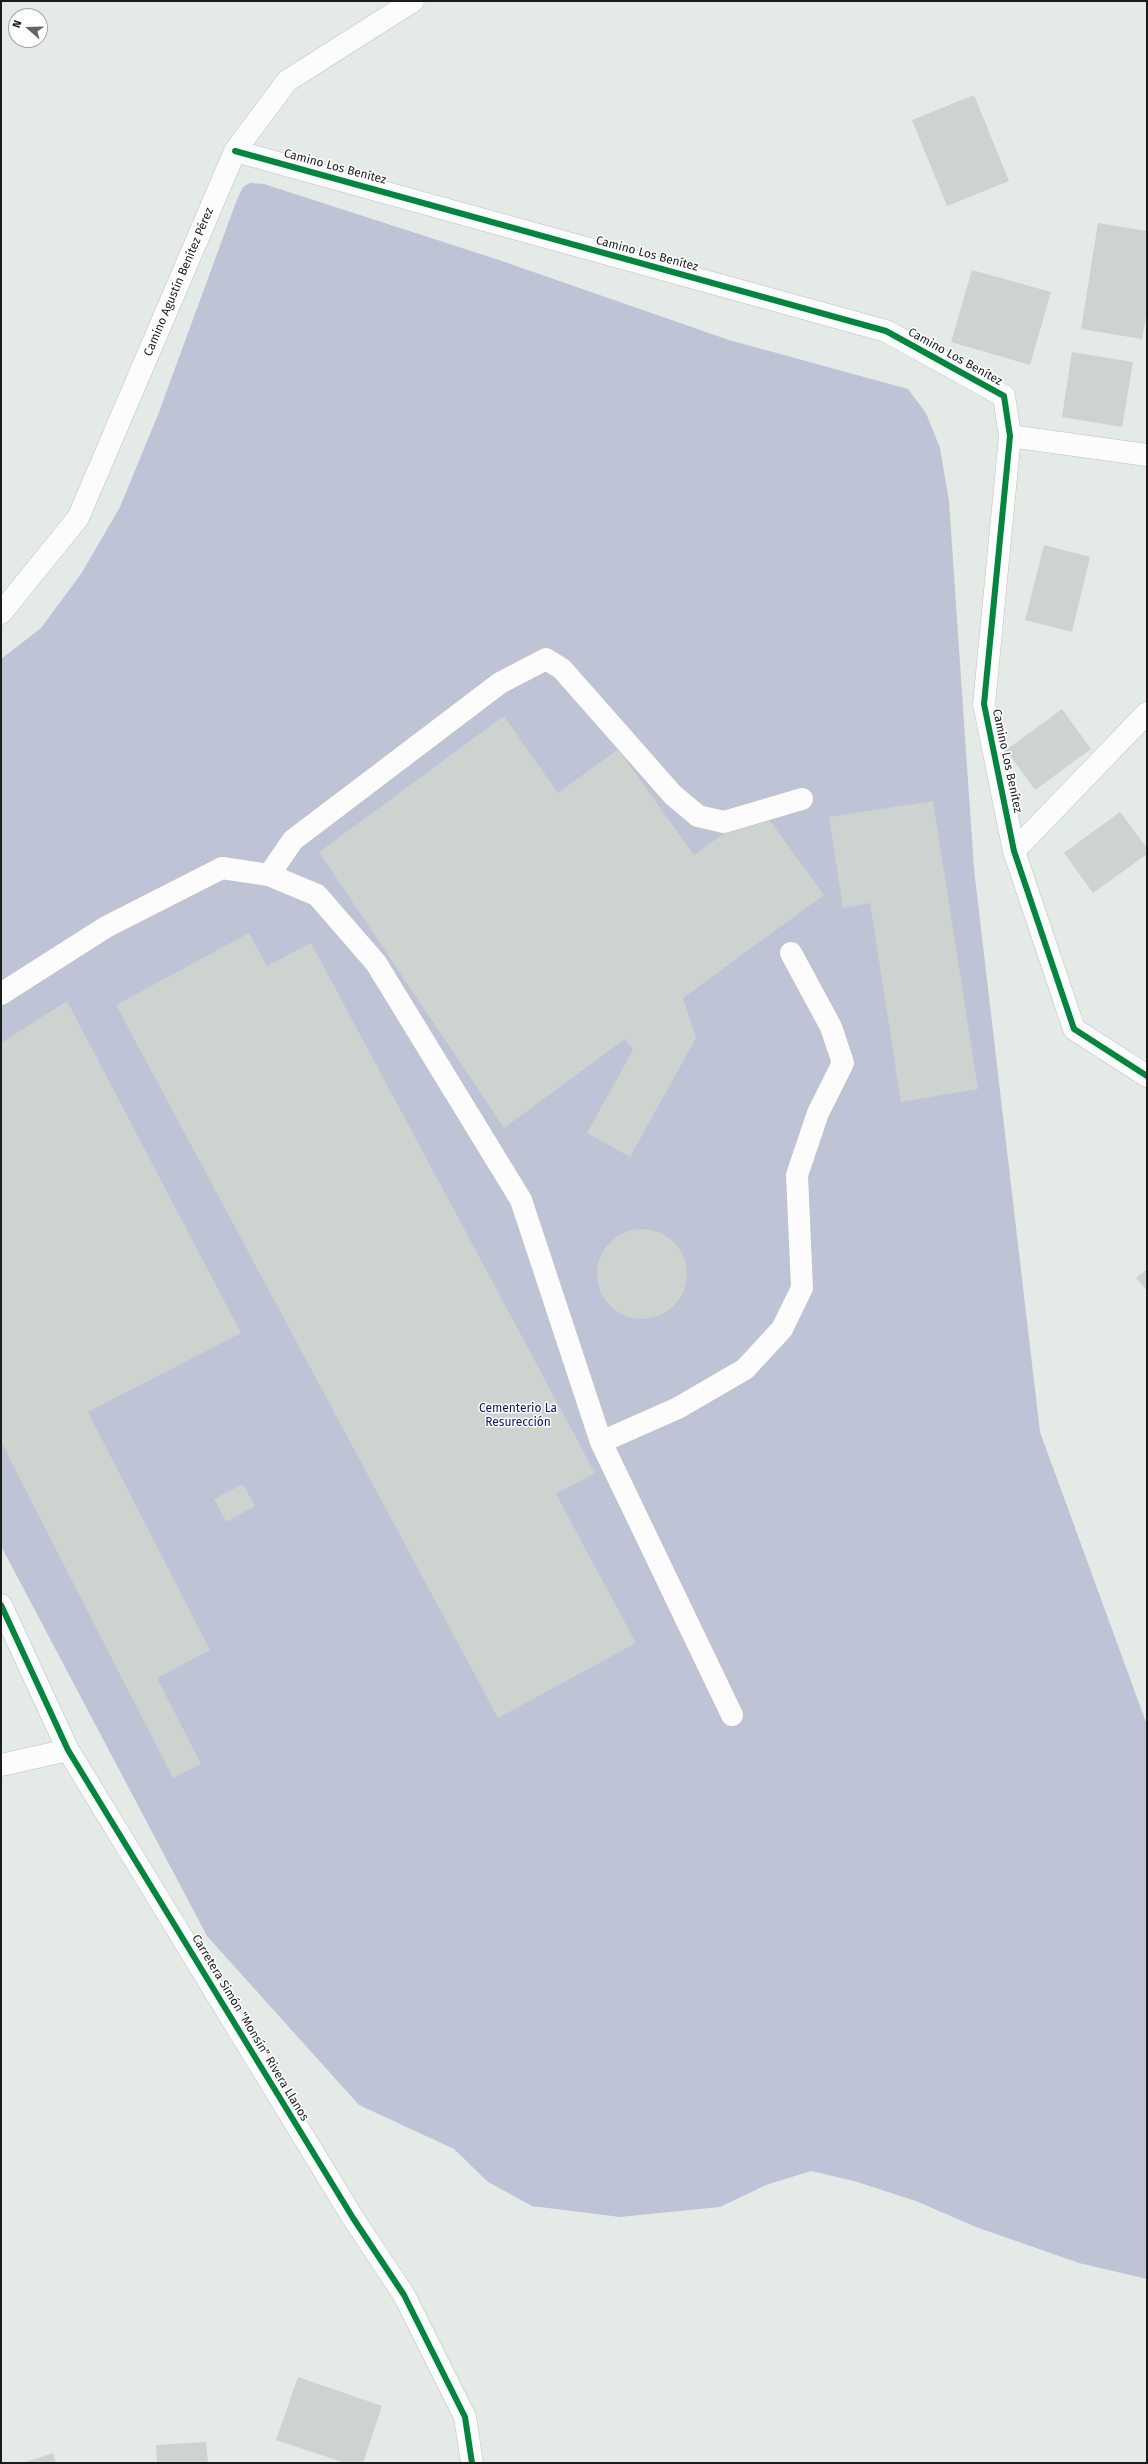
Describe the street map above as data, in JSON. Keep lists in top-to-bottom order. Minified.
{"streets":{"street":["Camino Los Benítez","Camino Agustín Benítez Pérez","Carretera Simón \"Monsín\" Rivera Llanos"]},"crossings":[["Camino Los Benítez","Camino Agustín Benítez Pérez"]],"parks":["Cementerio La Resurección"],"north":"left"}
